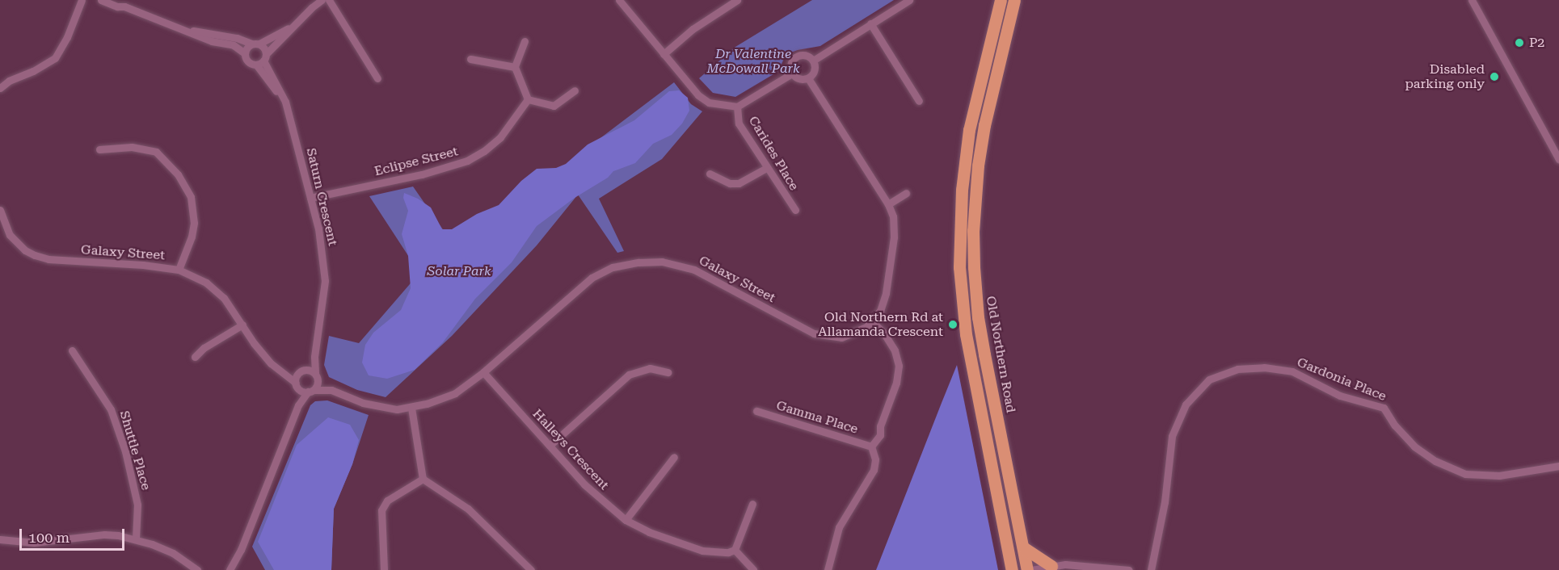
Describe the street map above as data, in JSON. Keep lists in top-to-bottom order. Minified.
{"streets":{"highway":["Old Northern Road"],"street":["Carides Place","Eclipse Street","Saturn Crescent","Galaxy Street","Gardonia Place","Gamma Place","Halleys Crescent","Shuttle Place"]},"crossings":[["Eclipse Street","Saturn Crescent"],["Saturn Crescent","Galaxy Street"],["Galaxy Street","Halleys Crescent"]],"parks":["Dr Valentine McDowall Park","Solar Park"],"places":["P2","Disabled parking only","Old Northern Rd at Allamanda Crescent"],"scale_bar":"100 m"}
